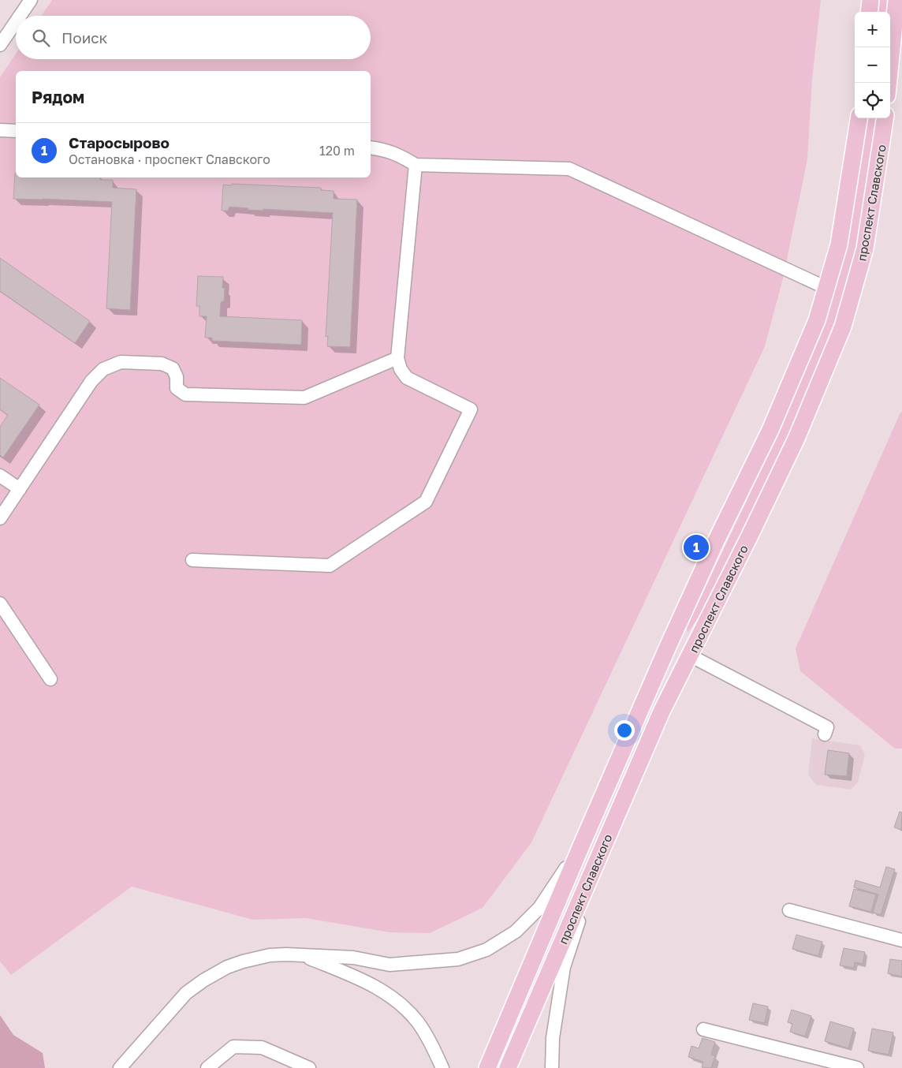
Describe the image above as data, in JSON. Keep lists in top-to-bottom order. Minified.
{"streets":{"main road":["проспект Славского"]},"page":{"map_buttons":["+","−"],"search":"Поиск","heading":"Рядом","list":[{"mark":"1","name":"Старосырово","note":"Остановка · проспект Славского","value":"120 m"}],"pins":"1"}}
